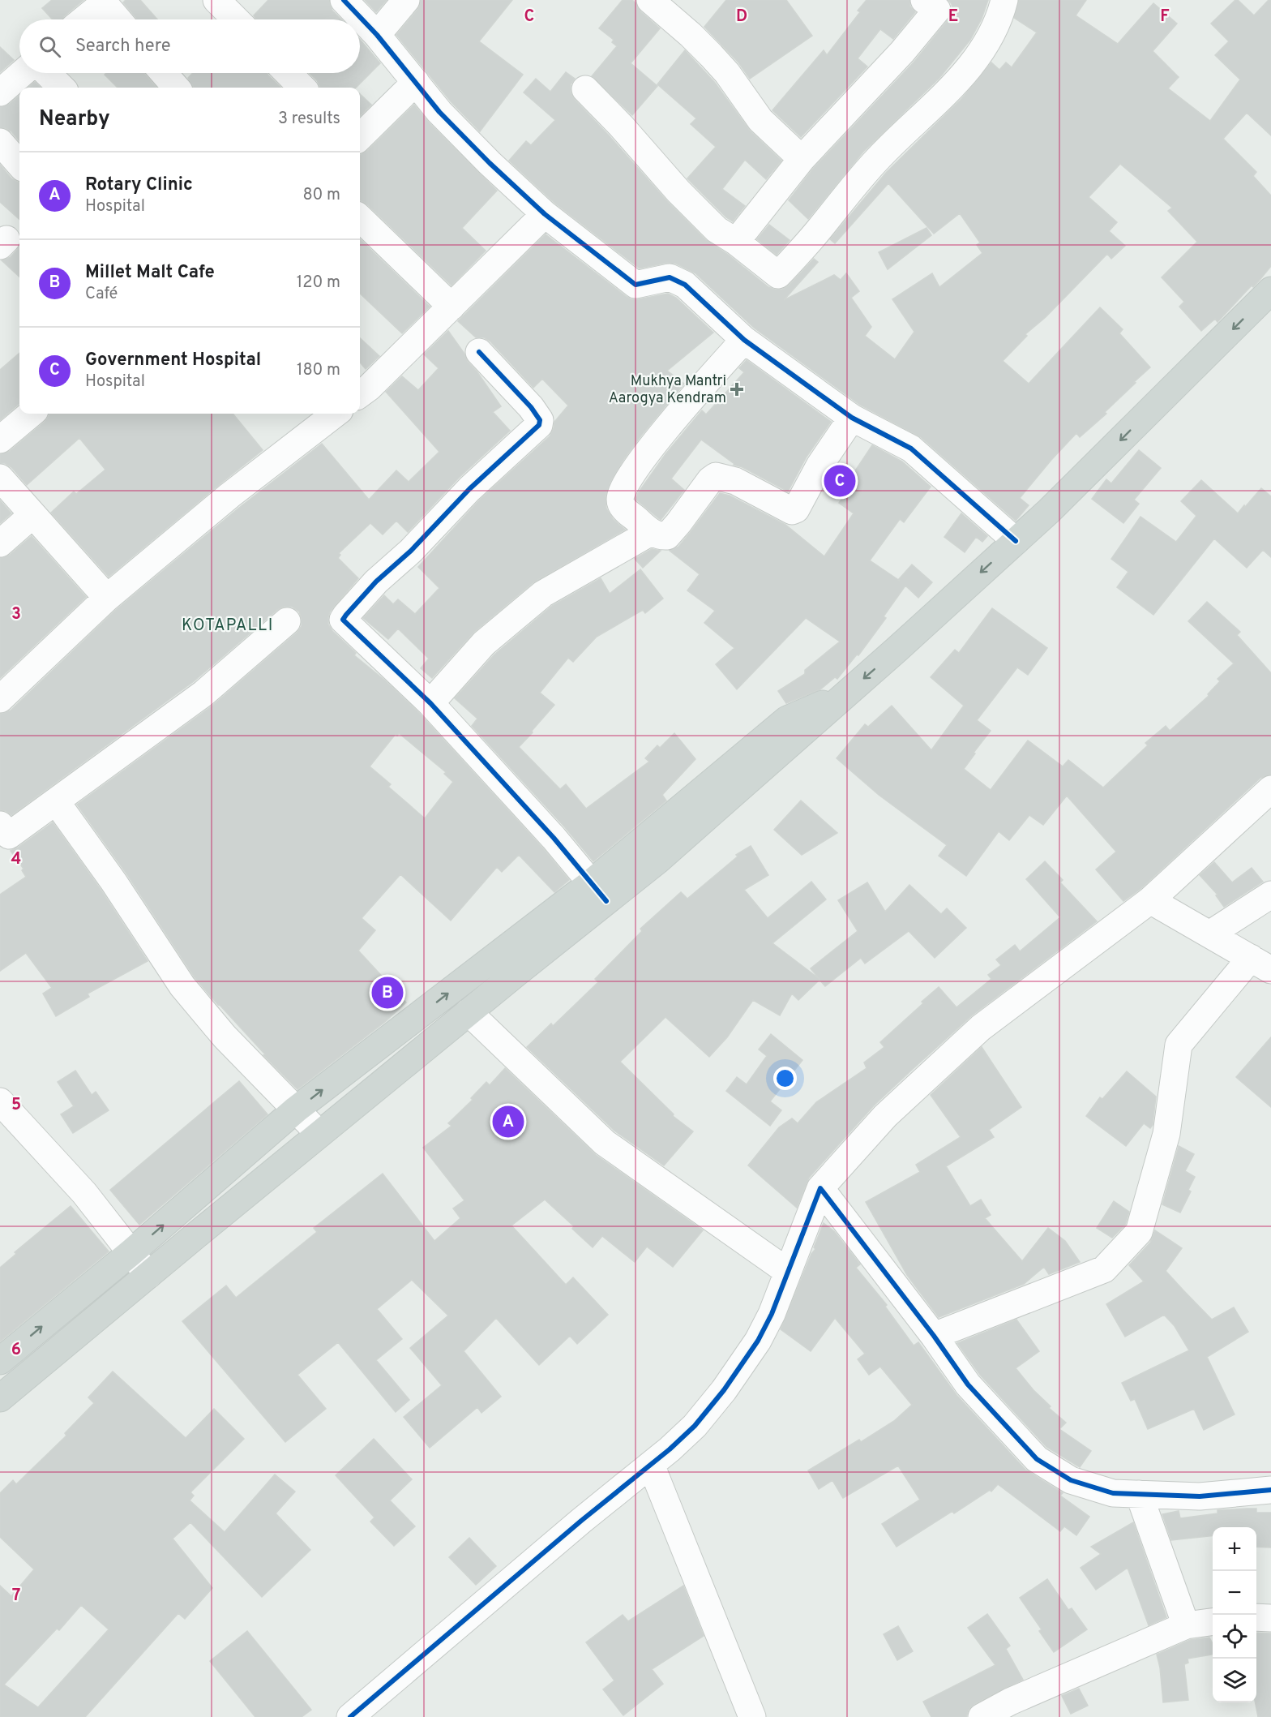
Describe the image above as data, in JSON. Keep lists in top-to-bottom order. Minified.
{"districts":["KOTAPALLI"],"places":{"health":["Mukhya Mantri Aarogya Kendram"]},"page":{"search":"Search here","heading":["Nearby","3 results"],"list":[{"mark":"A","name":"Rotary Clinic","note":"Hospital","value":"80 m"},{"mark":"B","name":"Millet Malt Cafe","note":"Café","value":"120 m"},{"mark":"C","name":"Government Hospital","note":"Hospital","value":"180 m"}],"pins":["C","B","A"],"map_buttons":["+","−"]},"grid":{"columns":["C","D","E","F"],"rows":["3","4","5","6","7"]}}
